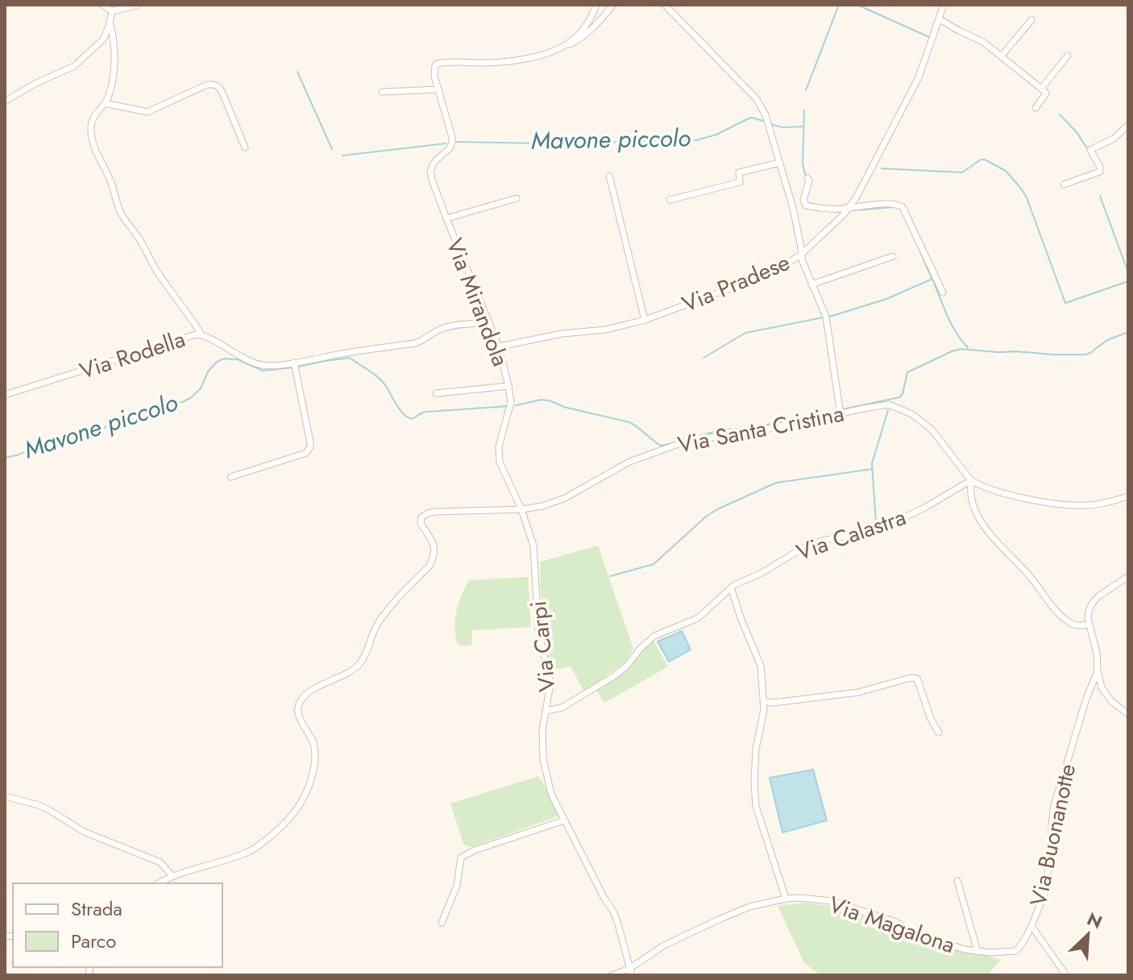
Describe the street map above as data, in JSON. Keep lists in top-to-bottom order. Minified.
{"streets":{"street":["Via Pradese","Via Mirandola","Via Rodella","Via Santa Cristina","Via Calastra","Via Carpi","Via Buonanotte","Via Magalona"]},"crossings":[["Via Pradese","Via Mirandola"],["Via Mirandola","Via Rodella"],["Via Mirandola","Via Santa Cristina"],["Via Mirandola","Via Carpi"],["Via Santa Cristina","Via Calastra"],["Via Santa Cristina","Via Carpi"],["Via Calastra","Via Carpi"],["Via Carpi","Via Magalona"],["Via Buonanotte","Via Magalona"]],"water":["Mavone piccolo"],"legend":["Strada","Parco"],"north":"top right"}
